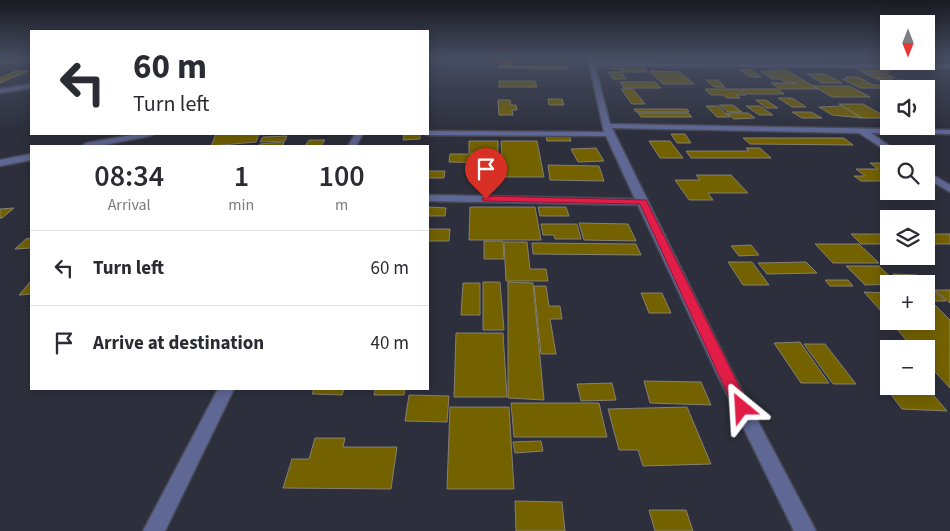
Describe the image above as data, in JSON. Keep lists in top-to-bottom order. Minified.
{"north":"bottom","page":{"map_buttons":["+","−"],"turn":["60 m","Turn left"],"eta":["08:34","Arrival","1","min","100","m"],"list":[{"name":"Turn left","value":"60 m"},{"name":"Arrive at destination","value":"40 m"}]}}
